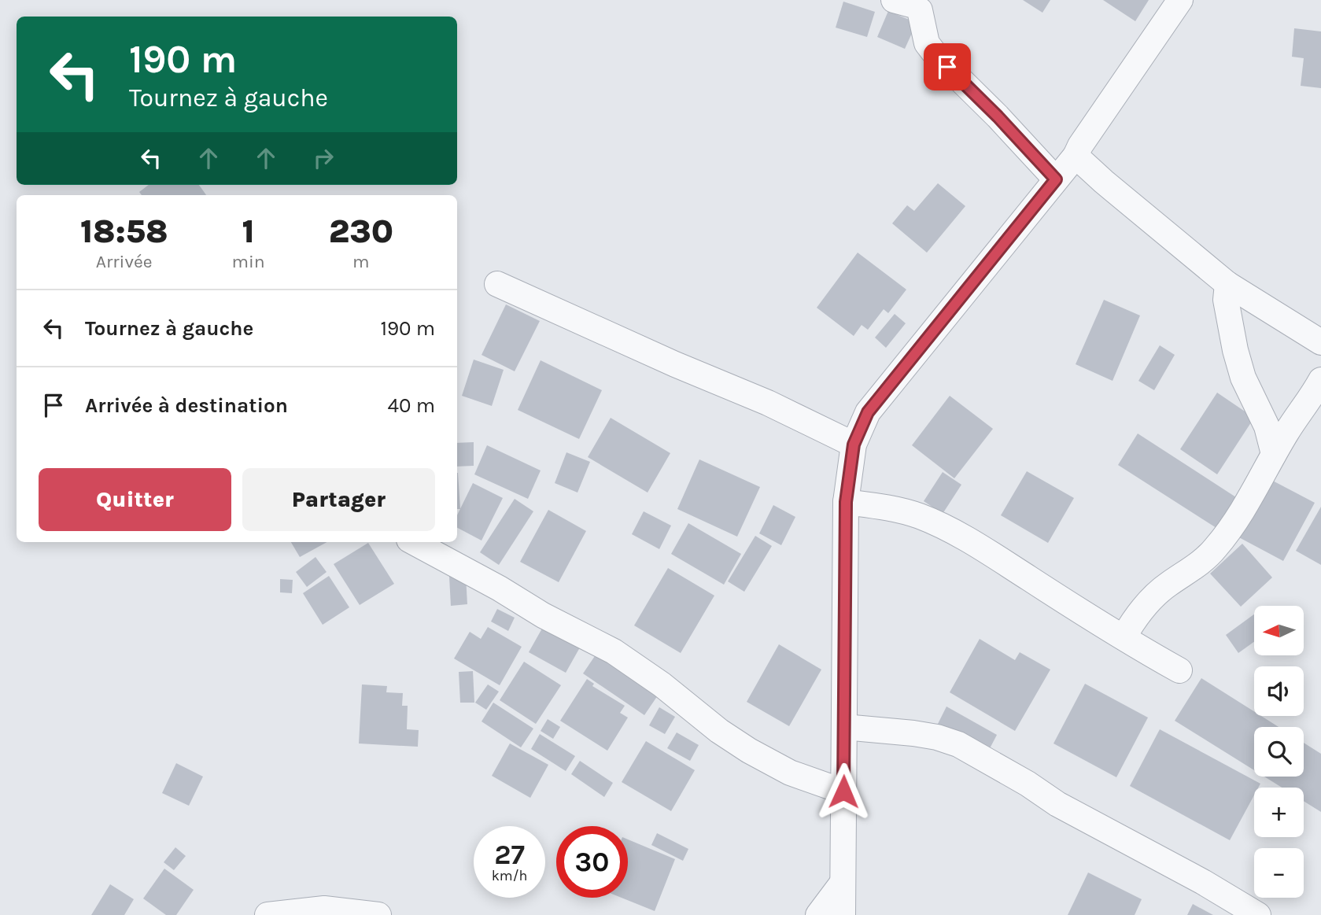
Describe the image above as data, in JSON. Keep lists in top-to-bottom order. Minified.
{"north":"left","page":{"turn":["190 m","Tournez à gauche"],"eta":["18:58","Arrivée","1","min","230","m"],"list":[{"name":"Tournez à gauche","value":"190 m"},{"name":"Arrivée à destination","value":"40 m"}],"buttons":["Quitter","Partager"],"map_buttons":["+","−"],"speed":"27 km/h","limit":"30"}}
